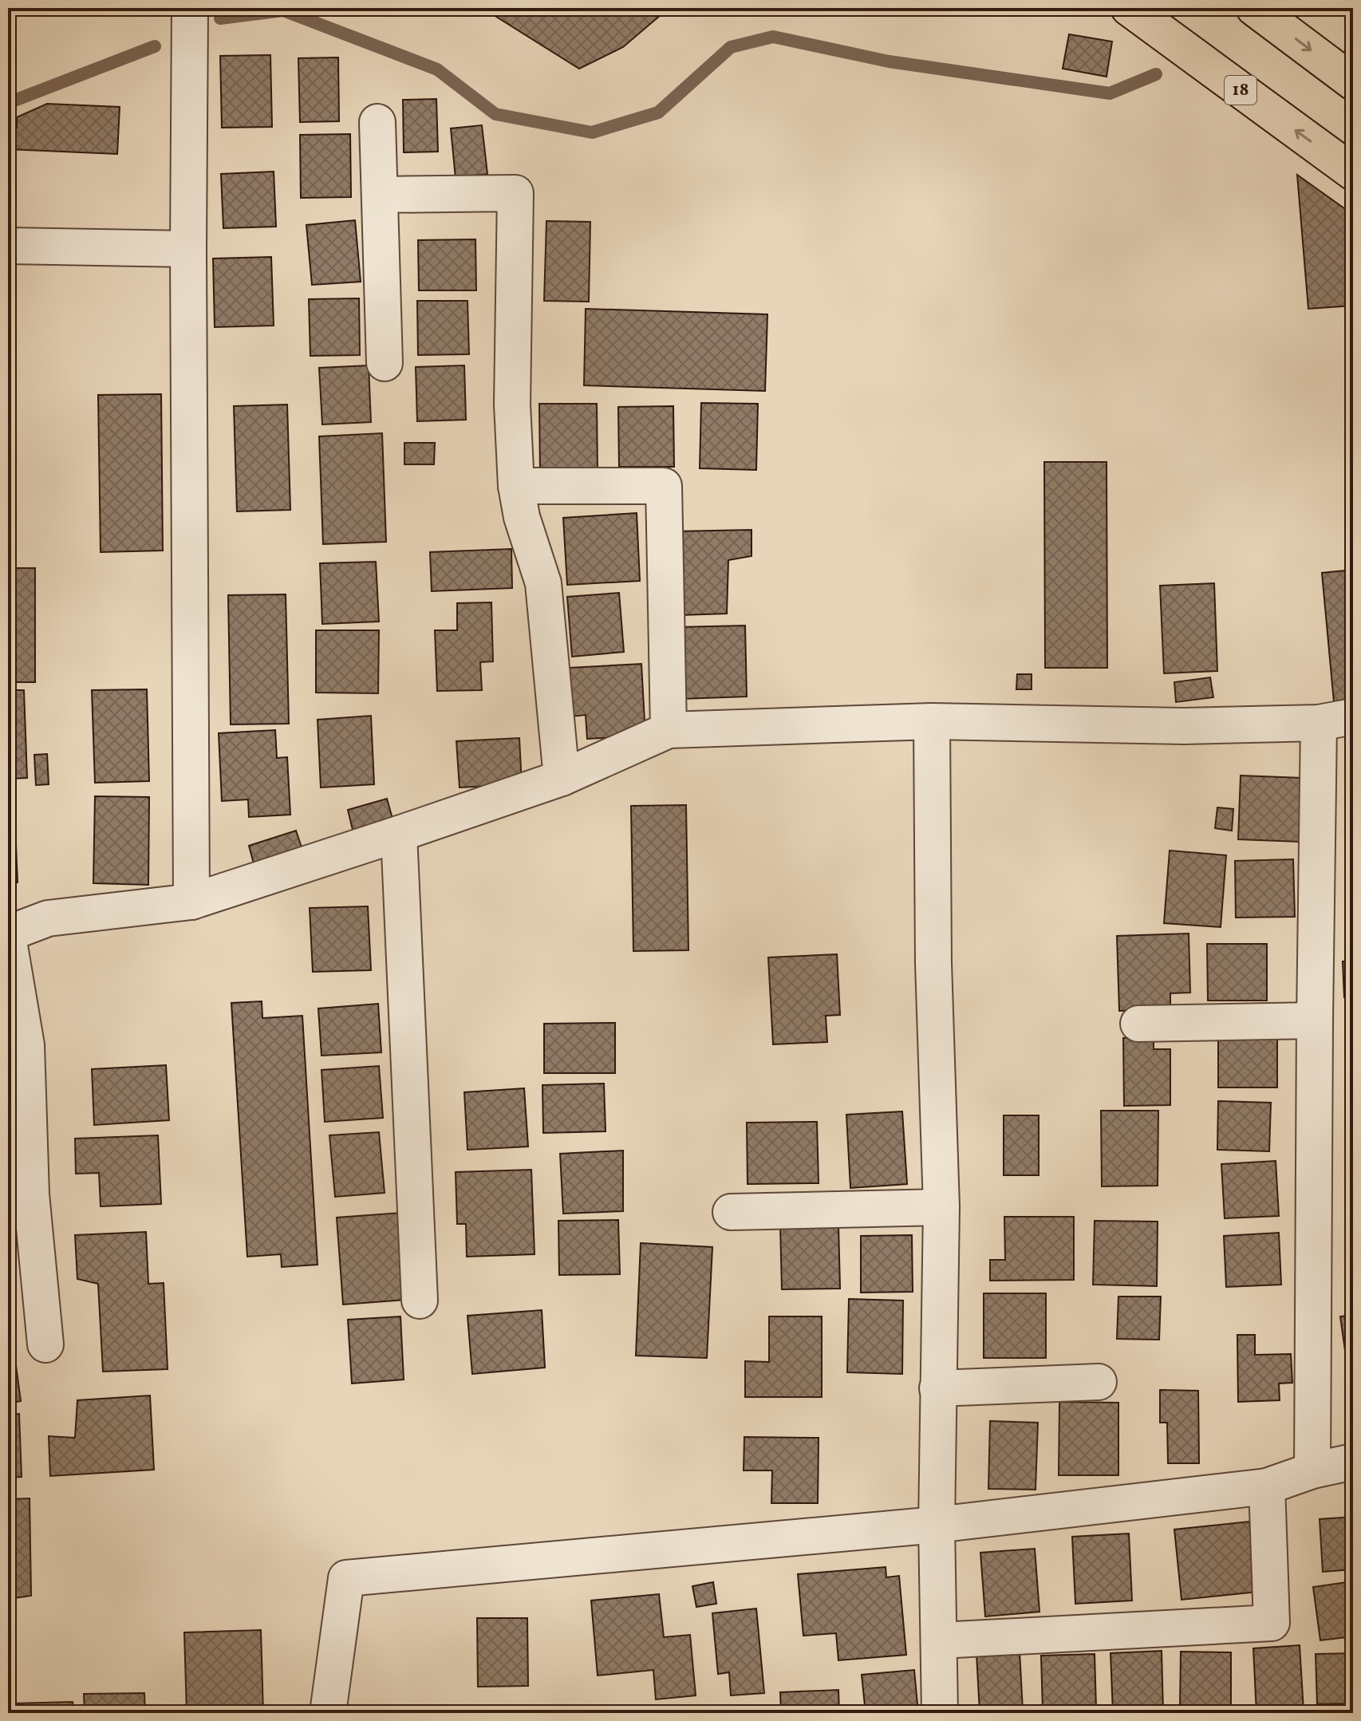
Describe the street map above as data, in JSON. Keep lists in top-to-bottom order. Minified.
{"streets":{"highway":["18"]}}
